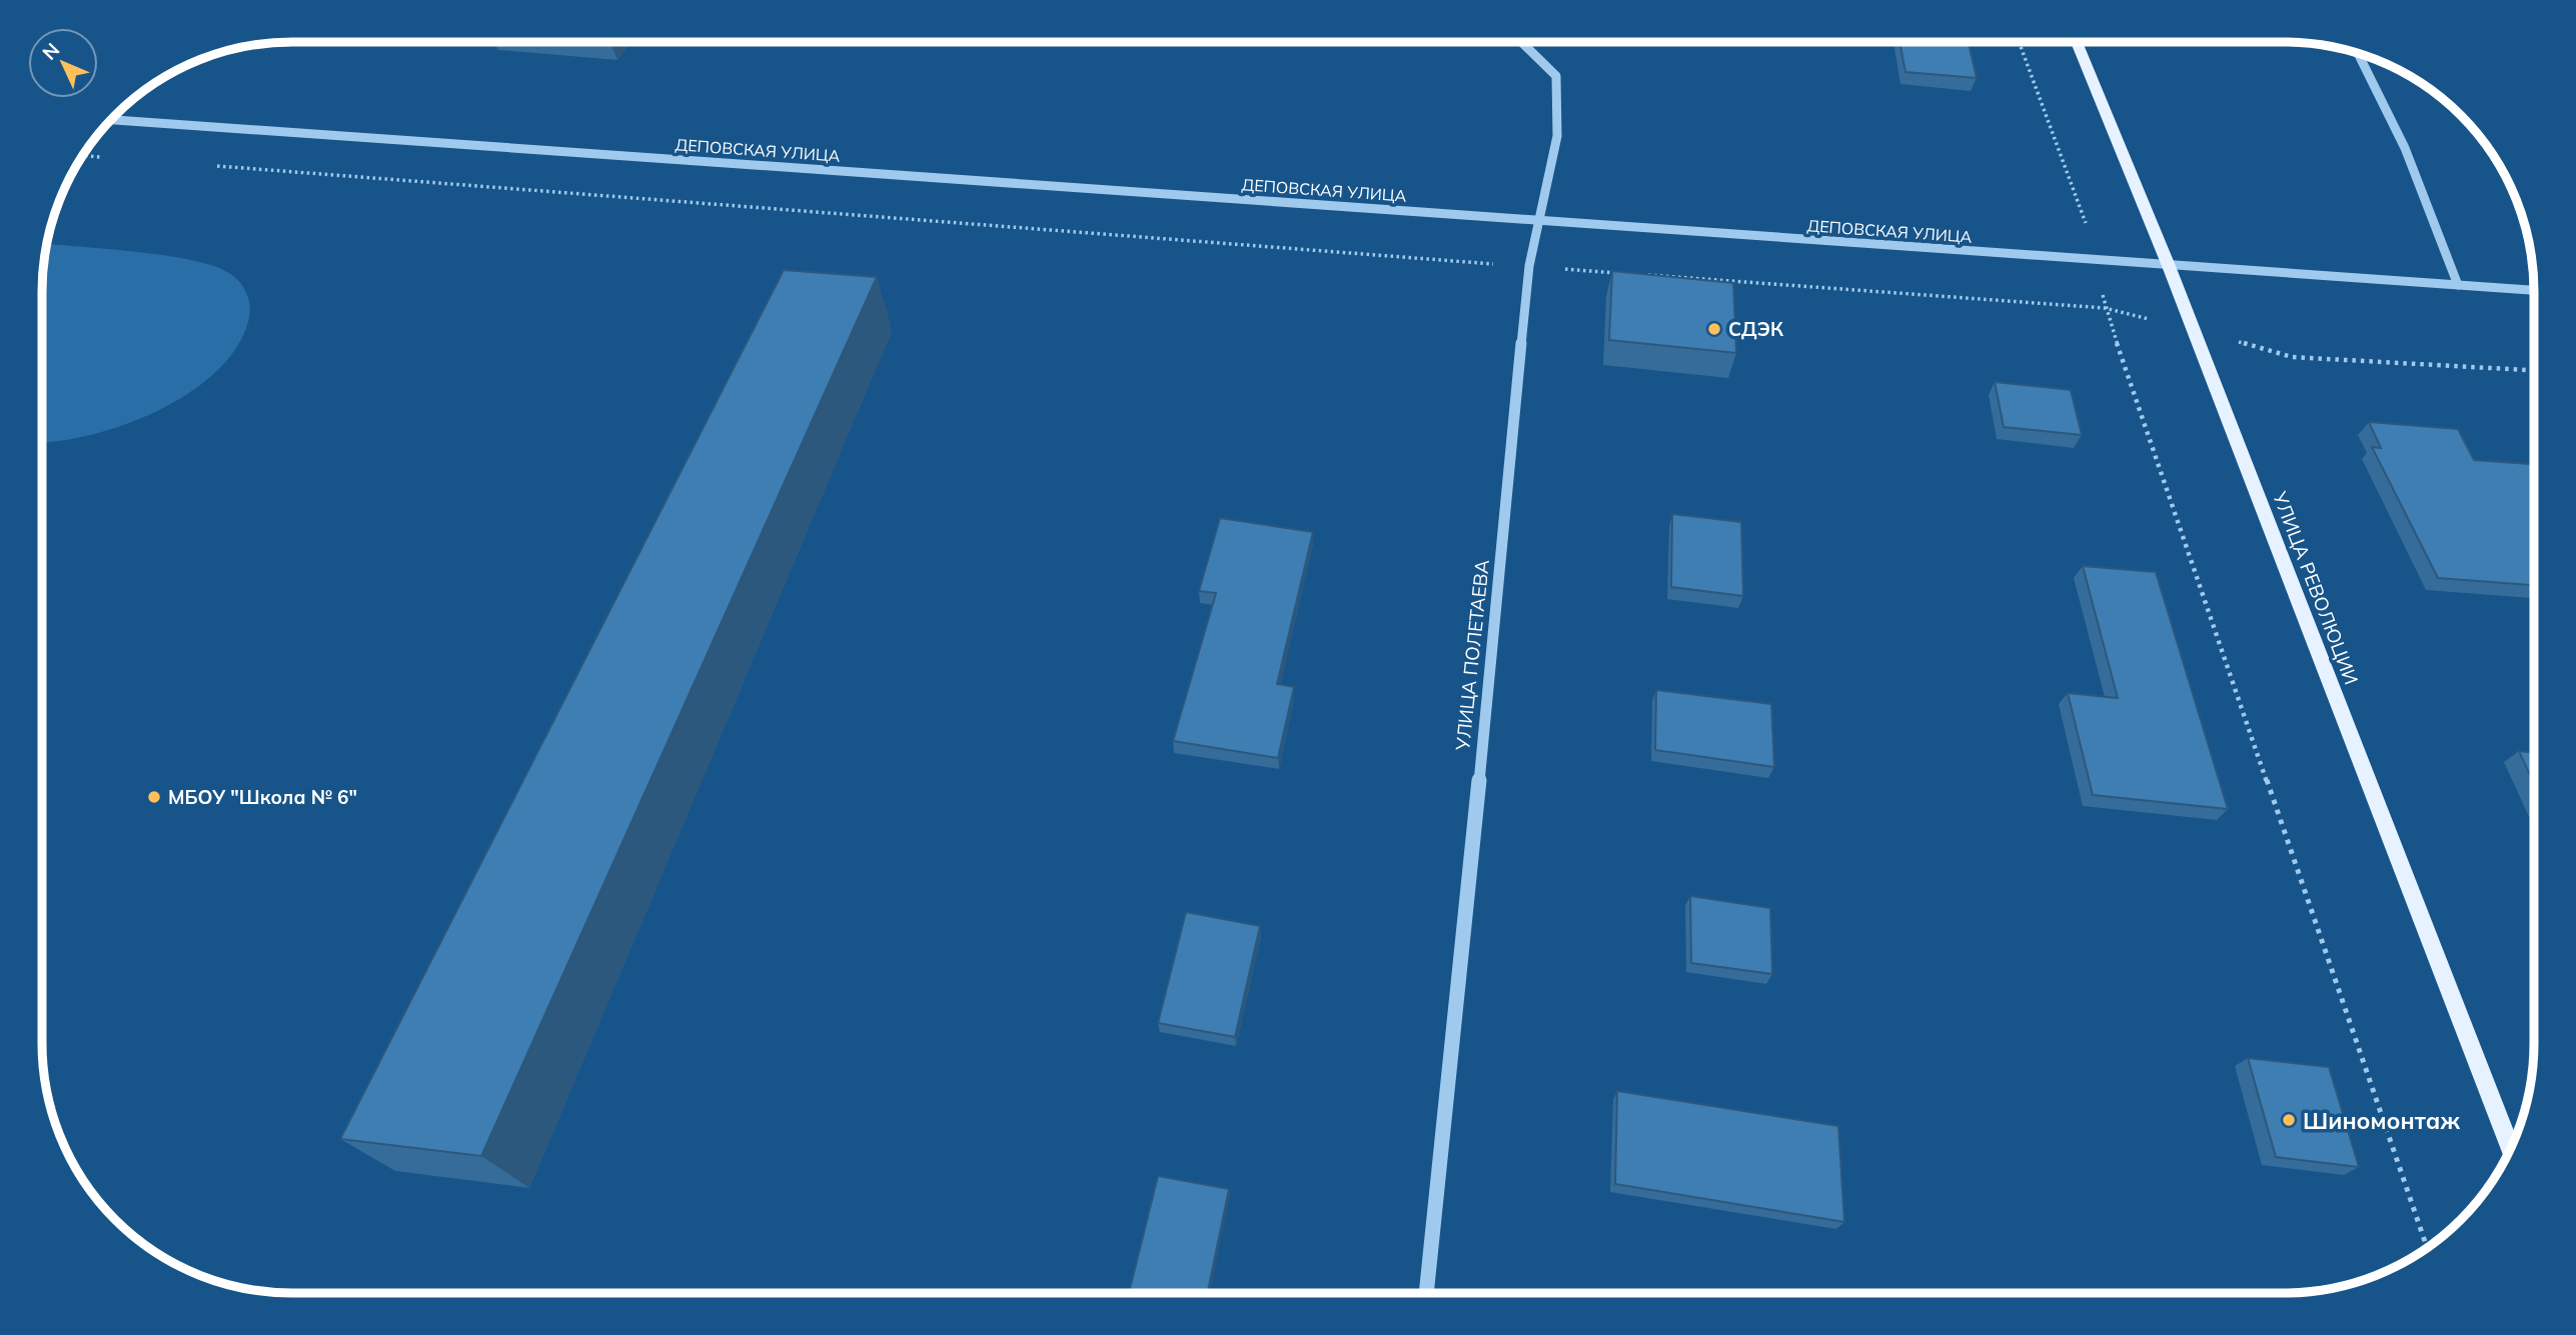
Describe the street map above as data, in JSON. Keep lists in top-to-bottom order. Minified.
{"streets":{"main road":["УЛИЦА РЕВОЛЮЦИИ"],"street":["ДЕПОВСКАЯ УЛИЦА","УЛИЦА ПОЛЕТАЕВА"]},"crossings":[["ДЕПОВСКАЯ УЛИЦА","УЛИЦА РЕВОЛЮЦИИ"],["ДЕПОВСКАЯ УЛИЦА","УЛИЦА ПОЛЕТАЕВА"]],"places":["СДЭК","МБОУ \"Школа № 6\"","Шиномонтаж"],"north":"top left"}
